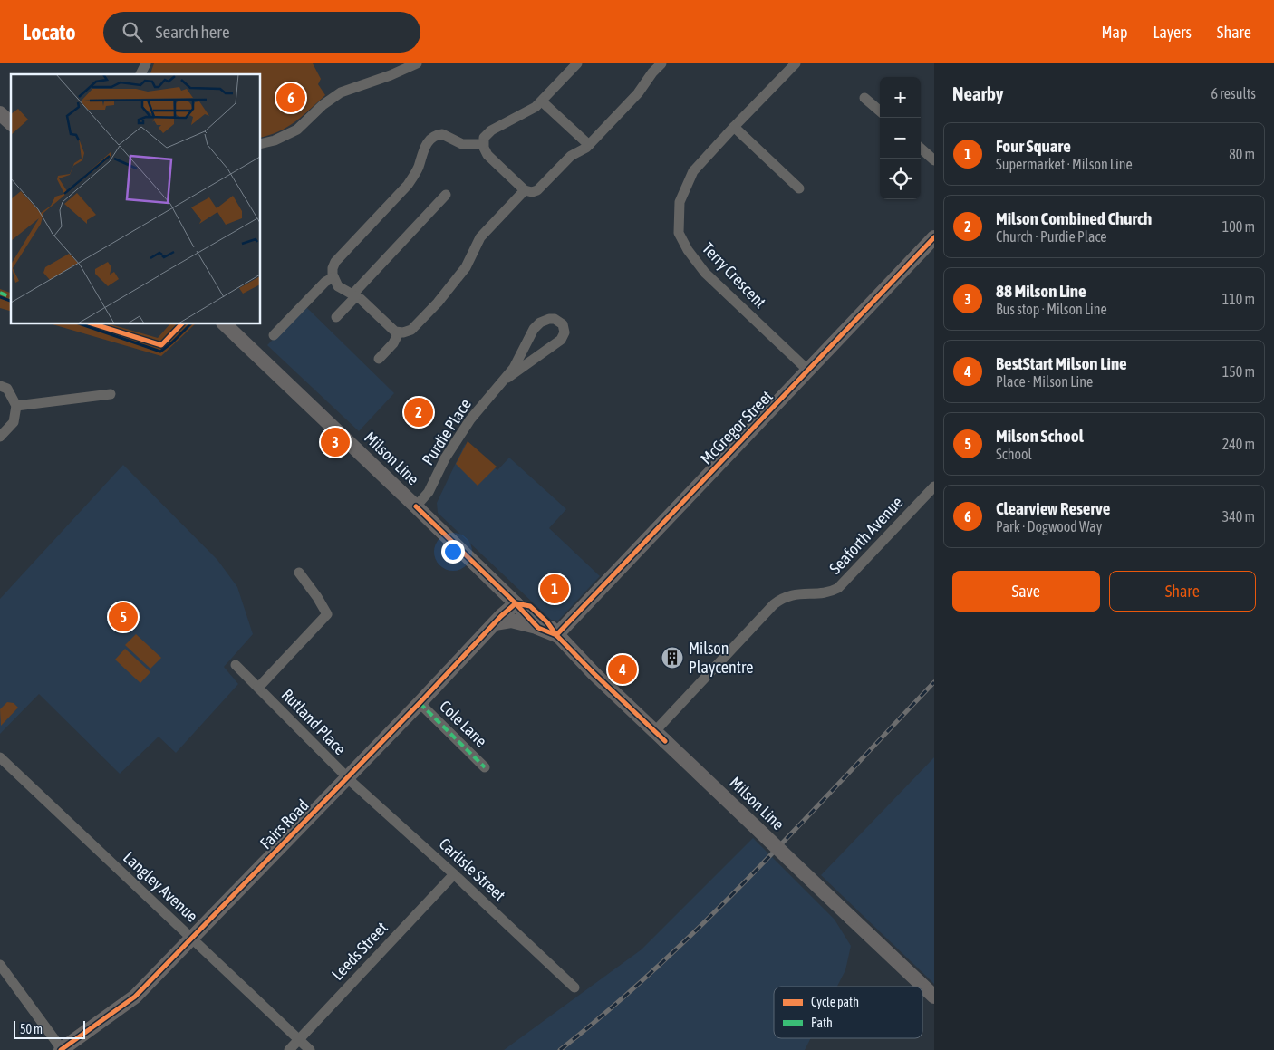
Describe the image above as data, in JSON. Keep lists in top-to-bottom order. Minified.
{"streets":{"street":["Terry Crescent","McGregor Street","Purdie Place","Milson Line","Seaforth Avenue","Rutland Place","Cole Lane","Fairs Road","Carlisle Street","Langley Avenue","Leeds Street"]},"crossings":[["Terry Crescent","McGregor Street"],["McGregor Street","Milson Line"],["Purdie Place","Milson Line"],["Milson Line","Seaforth Avenue"],["Milson Line","Fairs Road"],["Rutland Place","Fairs Road"],["Rutland Place","Carlisle Street"],["Cole Lane","Fairs Road"],["Fairs Road","Carlisle Street"],["Fairs Road","Langley Avenue"],["Carlisle Street","Leeds Street"],["Langley Avenue","Leeds Street"]],"places":{"building":["Milson Playcentre"]},"legend":["Cycle path","Path"],"scale_bar":"50 m","page":{"header":"Locato","search":"Search here","nav":["Map","Layers","Share"],"heading":["Nearby","6 results"],"map_buttons":["+","−"],"pins":["6","2","3","1","5","4"],"list":[{"mark":"1","name":"Four Square","note":"Supermarket · Milson Line","value":"80 m"},{"mark":"2","name":"Milson Combined Church","note":"Church · Purdie Place","value":"100 m"},{"mark":"3","name":"88 Milson Line","note":"Bus stop · Milson Line","value":"110 m"},{"mark":"4","name":"BestStart Milson Line","note":"Place · Milson Line","value":"150 m"},{"mark":"5","name":"Milson School","note":"School","value":"240 m"},{"mark":"6","name":"Clearview Reserve","note":"Park · Dogwood Way","value":"340 m"}],"buttons":["Save","Share"],"scale":"50 m"}}
